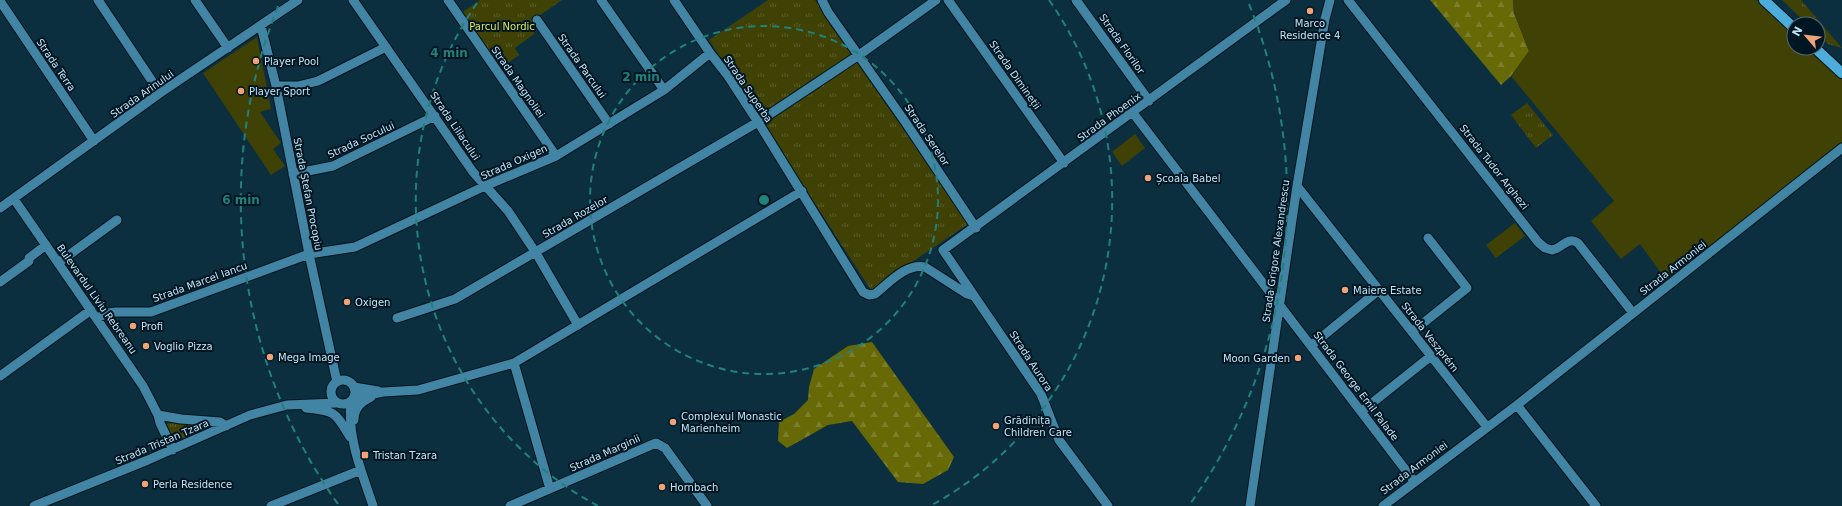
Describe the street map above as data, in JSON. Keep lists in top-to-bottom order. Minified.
{"streets":{"street":["Strada Florilor","Strada Terra","Strada Parcului","Strada Dimineții","Strada Magnoliei","Strada Superba","Strada Arinului","Strada Phoenix","Strada Liliacului","Strada Serelor","Strada Socului","Strada Oxigen","Strada Tudor Arghezi","Strada Ștefan Procopiu","Strada Rozelor","Strada Grigore Alexandrescu","Strada Armoniei","Strada Marcel Iancu","Bulevardul Liviu Rebreanu","Strada Veszprém","Strada Aurora","Strada George Emil Palade","Strada Tristan Tzara","Strada Marginii"]},"crossings":[["Strada Florilor","Strada Phoenix"],["Strada Terra","Strada Arinului"],["Strada Parcului","Strada Oxigen"],["Strada Dimineții","Strada Phoenix"],["Strada Magnoliei","Strada Oxigen"],["Strada Superba","Strada Oxigen"],["Strada Superba","Strada Rozelor"],["Strada Superba","Strada Aurora"],["Strada Arinului","Strada Ștefan Procopiu"],["Strada Arinului","Bulevardul Liviu Rebreanu"],["Strada Phoenix","Strada Serelor"],["Strada Phoenix","Strada Aurora"],["Strada Phoenix","Strada George Emil Palade"],["Strada Liliacului","Strada Socului"],["Strada Liliacului","Strada Oxigen"],["Strada Liliacului","Strada Rozelor"],["Strada Serelor","Strada Rozelor"],["Strada Socului","Strada Ștefan Procopiu"],["Strada Oxigen","Strada Ștefan Procopiu"],["Strada Oxigen","Strada Marcel Iancu"],["Strada Tudor Arghezi","Strada Armoniei"],["Strada Ștefan Procopiu","Strada Marcel Iancu"],["Strada Ștefan Procopiu","Strada Tristan Tzara"],["Strada Grigore Alexandrescu","Strada Veszprém"],["Strada Grigore Alexandrescu","Strada George Emil Palade"],["Strada Armoniei","Strada Veszprém"],["Strada Armoniei","Strada George Emil Palade"],["Strada Marcel Iancu","Bulevardul Liviu Rebreanu"],["Bulevardul Liviu Rebreanu","Strada Tristan Tzara"]],"parks":["Parcul Nordic"],"places":{"other":["Marco Residence 4","Player Pool","Player Sport","Școala Babel","Maiere Estate","Oxigen","Profi","Voglio Pizza","Mega Image","Moon Garden","Complexul Monastic Marienheim","Grădinița Children Care","Perla Residence","Hornbach"],"transit":["Tristan Tzara"]},"north":"top left","rings":["4 min","2 min","6 min"]}
